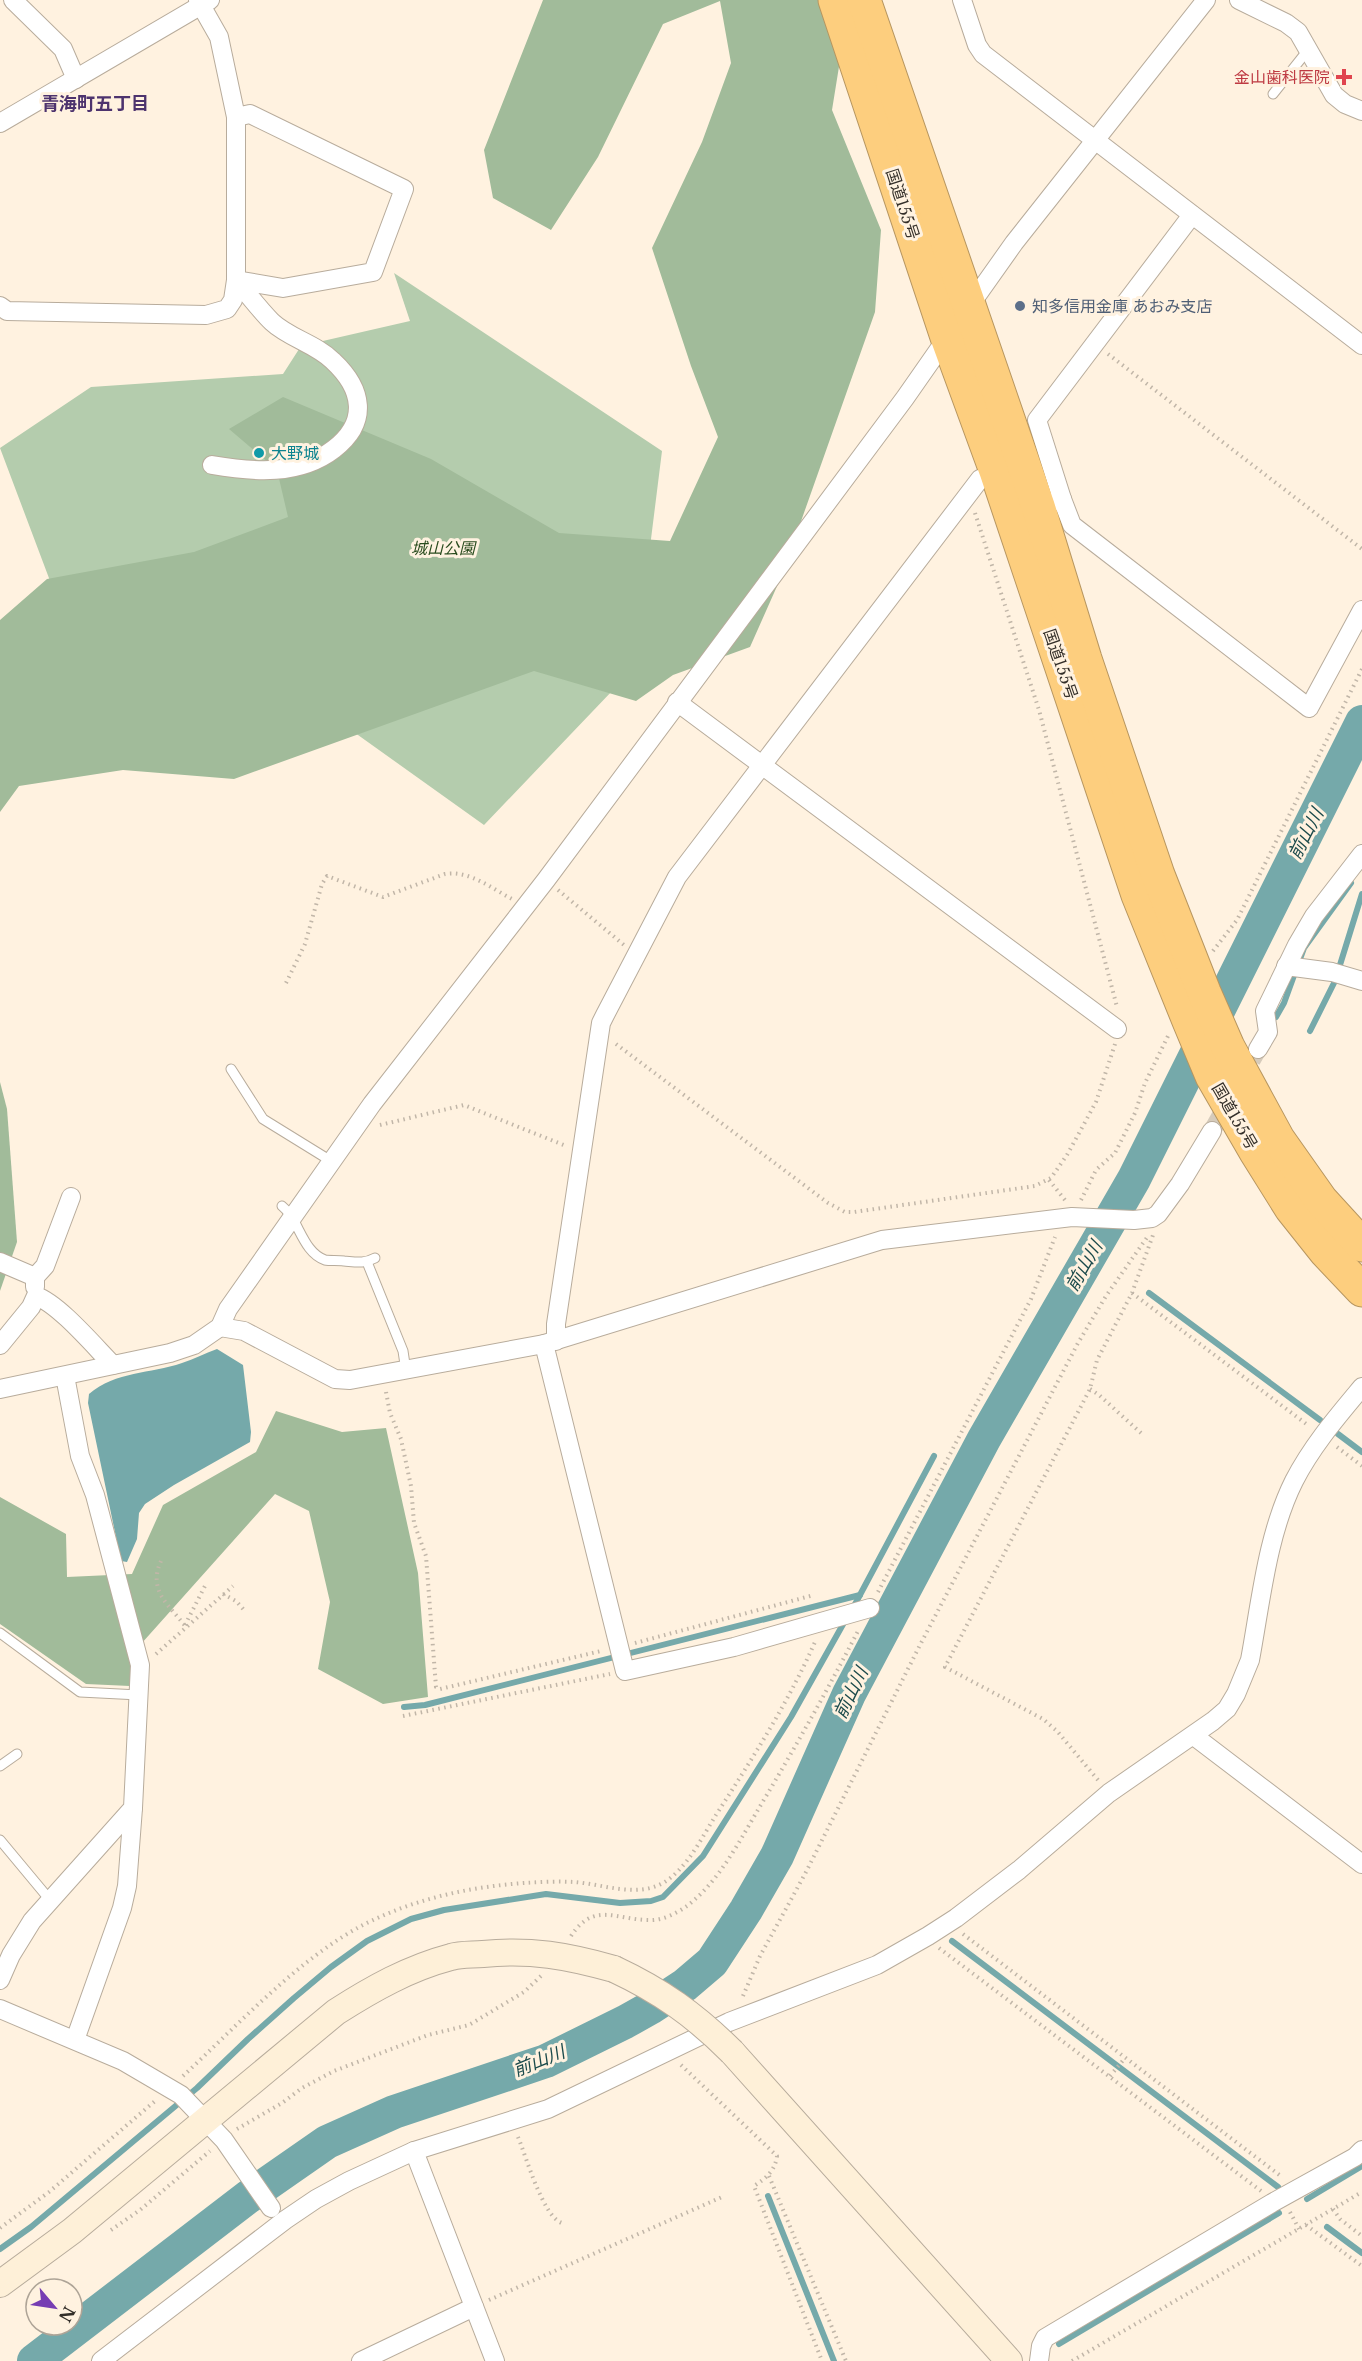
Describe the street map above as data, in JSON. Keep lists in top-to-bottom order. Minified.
{"streets":{"highway":["国道155号"]},"districts":["青海町五丁目"],"water":["前山川"],"parks":["城山公園"],"places":{"health":["金山歯科医院"],"other":["知多信用金庫 あおみ支店","大野城"]},"north":"bottom right"}
